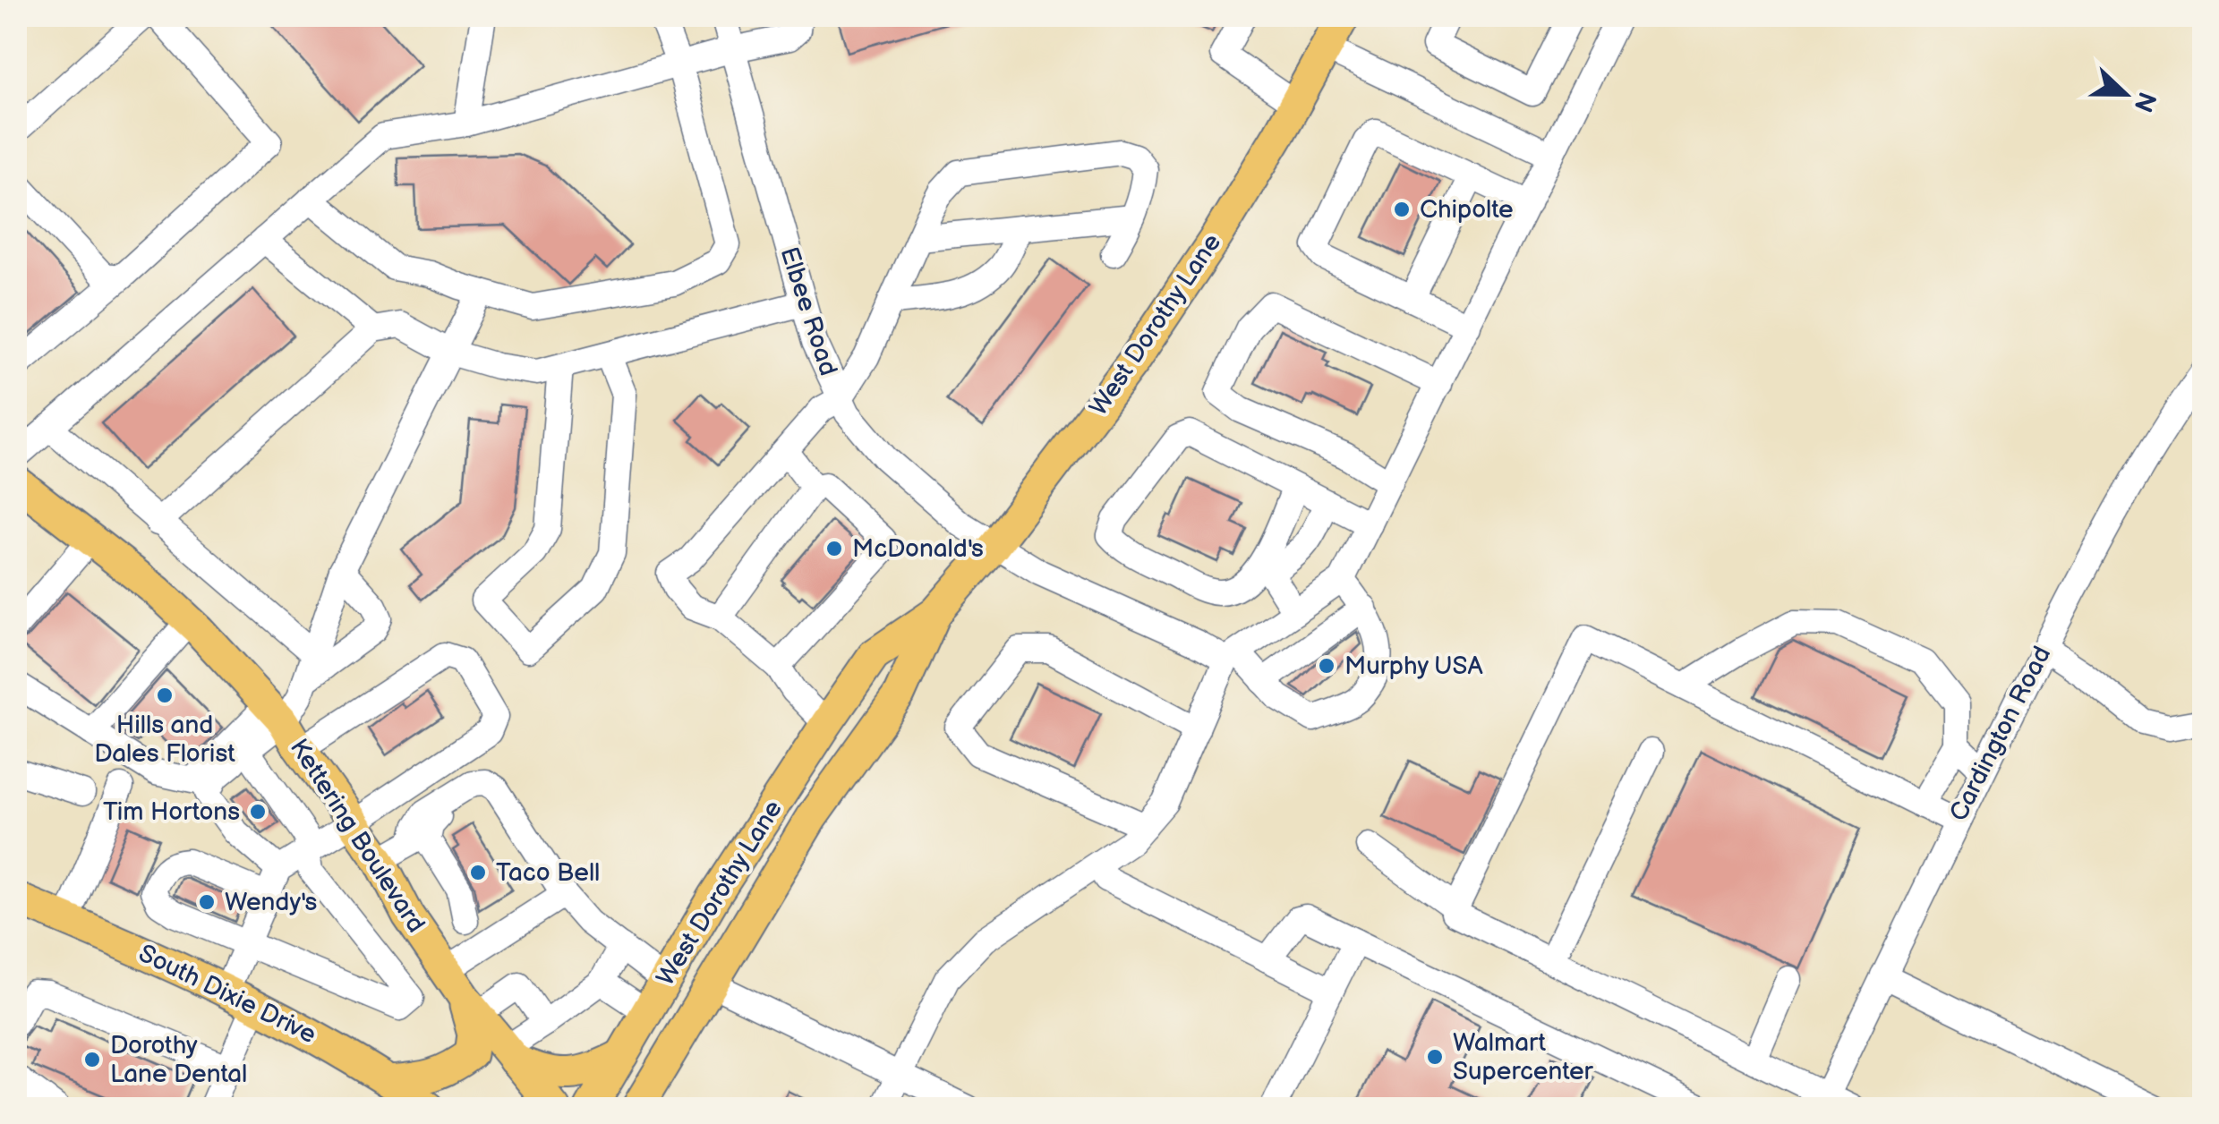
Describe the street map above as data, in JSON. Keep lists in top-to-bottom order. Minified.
{"streets":{"main road":["West Dorothy Lane","Kettering Boulevard","South Dixie Drive"],"street":["Elbee Road","Cardington Road"]},"crossings":[["Elbee Road","West Dorothy Lane"]],"places":["Chipolte","McDonald's","Murphy USA","Hills and Dales Florist","Tim Hortons","Taco Bell","Wendy's","Walmart Supercenter","Dorothy Lane Dental"],"north":"right"}
